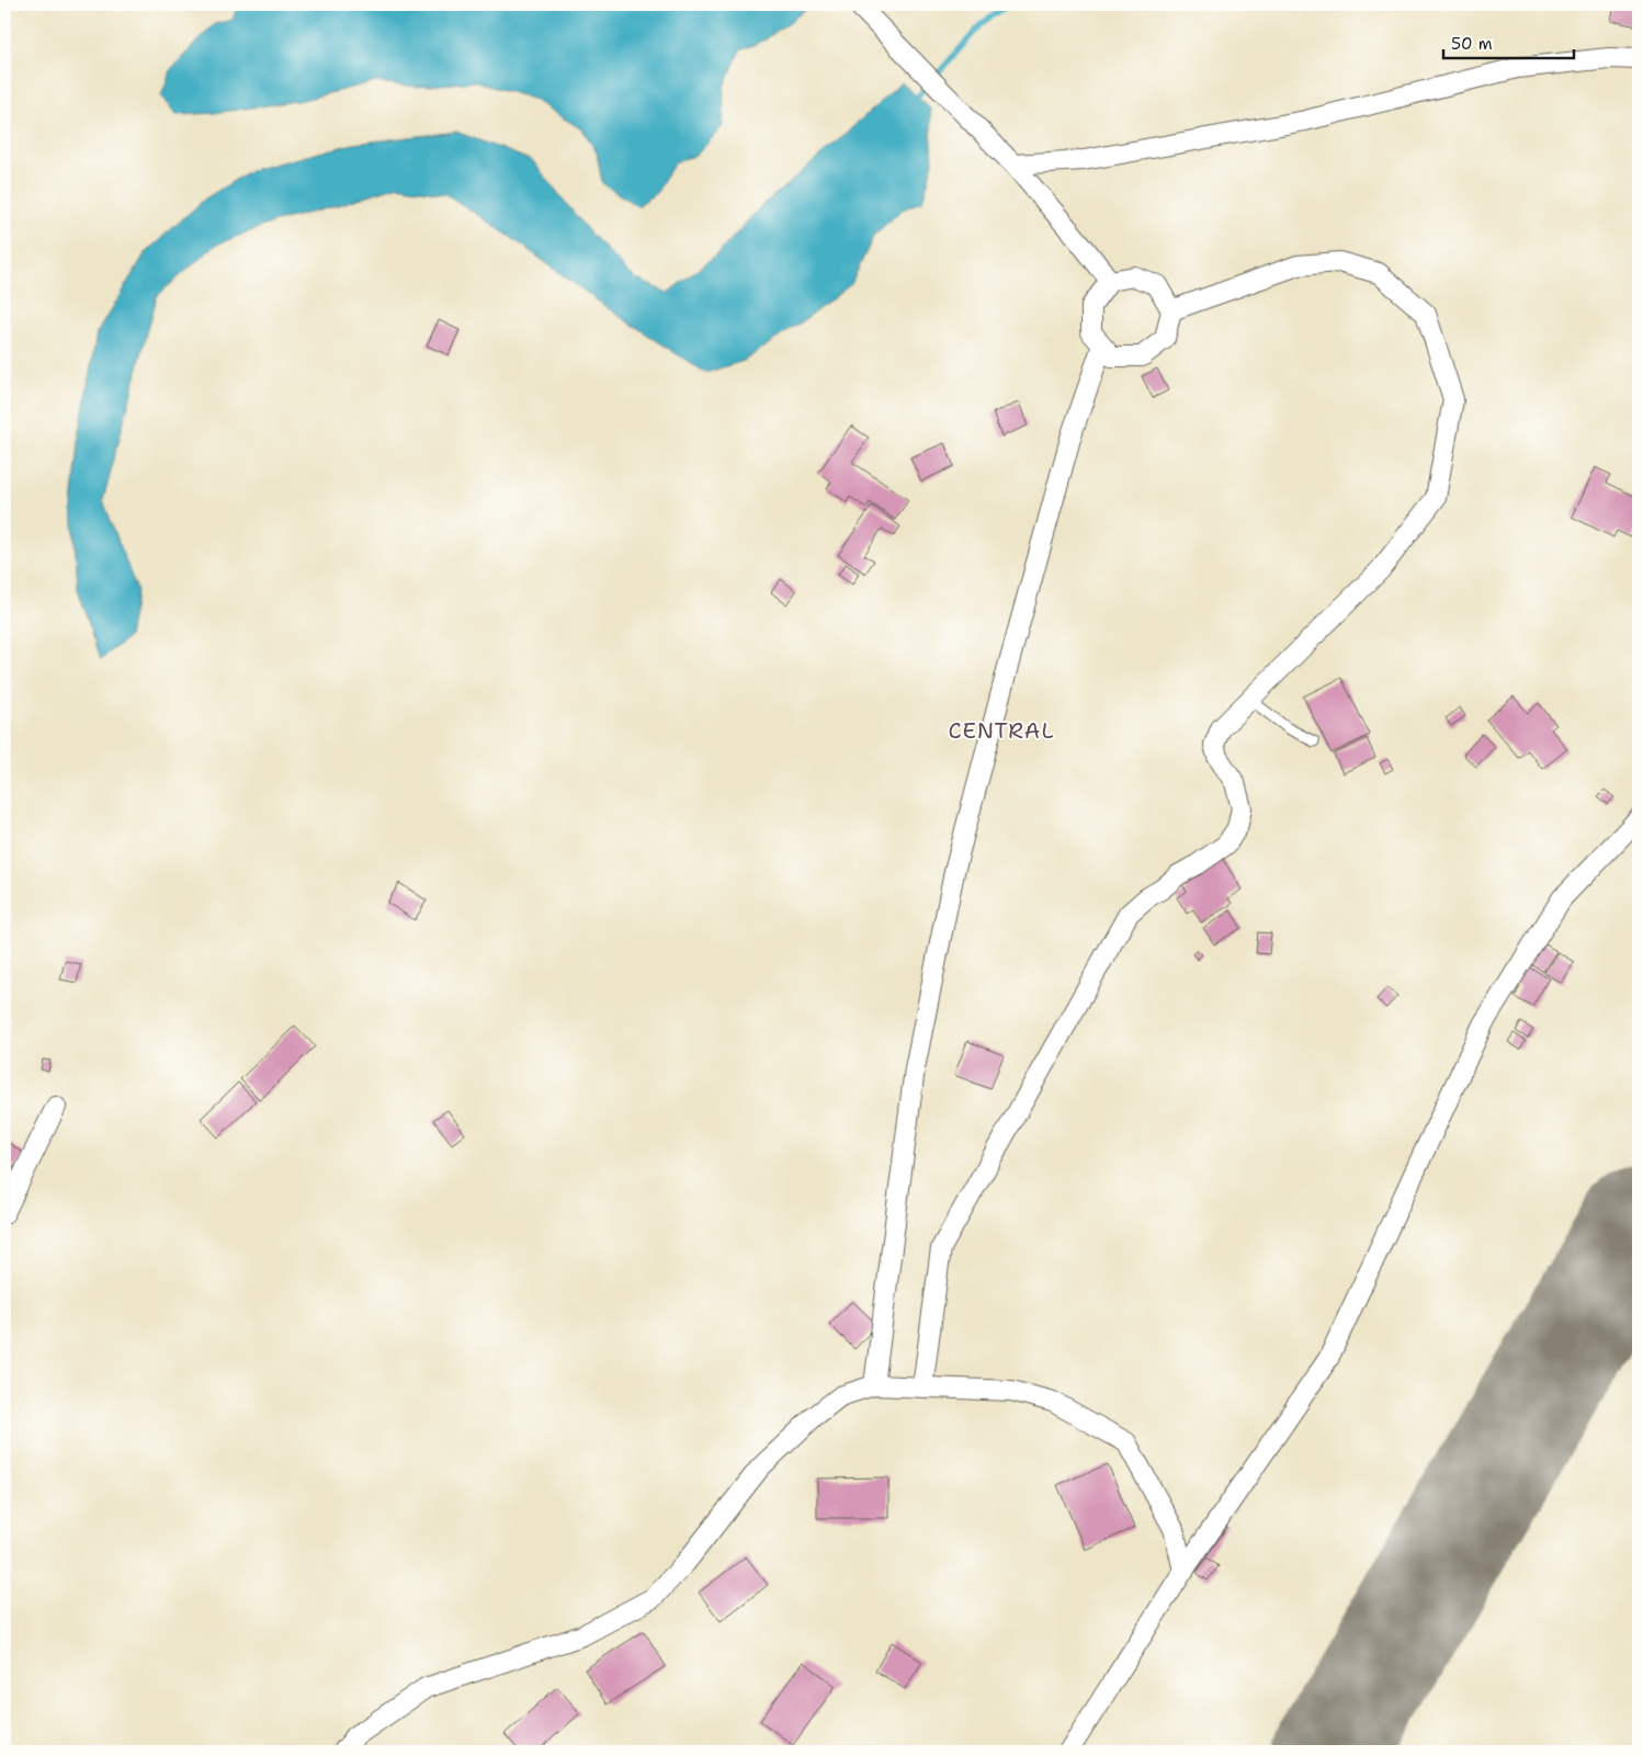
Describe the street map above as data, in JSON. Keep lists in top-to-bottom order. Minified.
{"districts":["CENTRAL"],"scale_bar":"50 m"}
